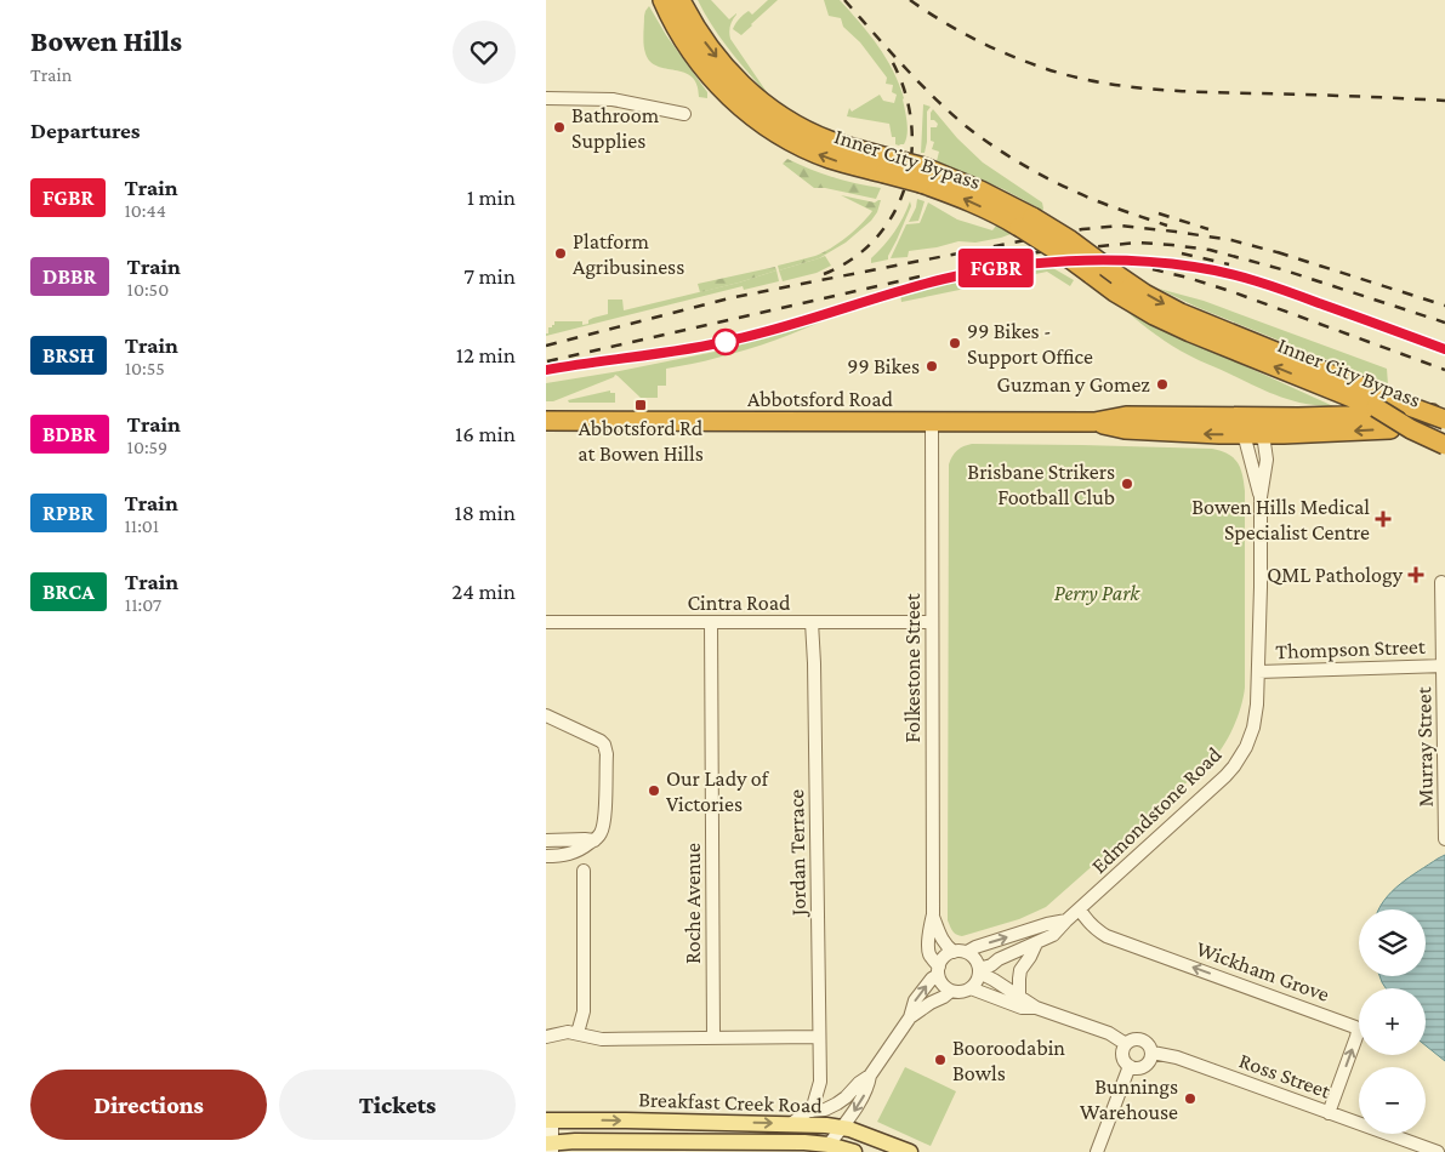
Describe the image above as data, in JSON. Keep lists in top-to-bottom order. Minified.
{"streets":{"highway":["Inner City Bypass","Abbotsford Road"],"main road":["Breakfast Creek Road"],"street":["Cintra Road","Thompson Street","Folkestone Street","Murray Street","Edmondstone Road","Jordan Terrace","Roche Avenue","Wickham Grove","Ross Street"]},"crossings":[["Abbotsford Road","Folkestone Street"],["Abbotsford Road","Edmondstone Road"],["Cintra Road","Folkestone Street"],["Cintra Road","Jordan Terrace"],["Cintra Road","Roche Avenue"],["Thompson Street","Murray Street"],["Thompson Street","Edmondstone Road"],["Folkestone Street","Edmondstone Road"],["Edmondstone Road","Wickham Grove"],["Wickham Grove","Ross Street"]],"parks":["Perry Park"],"places":{"other":["Bathroom Supplies","Platform Agribusiness","99 Bikes - Support Office","99 Bikes","Guzman y Gomez","Brisbane Strikers Football Club","Our Lady of Victories","Booroodabin Bowls","Bunnings Warehouse"],"transit":["Abbotsford Rd at Bowen Hills"],"health":["Bowen Hills Medical Specialist Centre","QML Pathology"]},"page":{"heading":[["Bowen Hills","Train"],"Departures"],"on_map":"FGBR","list":[{"mark":"FGBR","name":"Train","note":"10:44","value":"1 min"},{"mark":"DBBR","name":"Train","note":"10:50","value":"7 min"},{"mark":"BRSH","name":"Train","note":"10:55","value":"12 min"},{"mark":"BDBR","name":"Train","note":"10:59","value":"16 min"},{"mark":"RPBR","name":"Train","note":"11:01","value":"18 min"},{"mark":"BRCA","name":"Train","note":"11:07","value":"24 min"}],"map_buttons":["+","−"],"buttons":["Directions","Tickets"]}}
